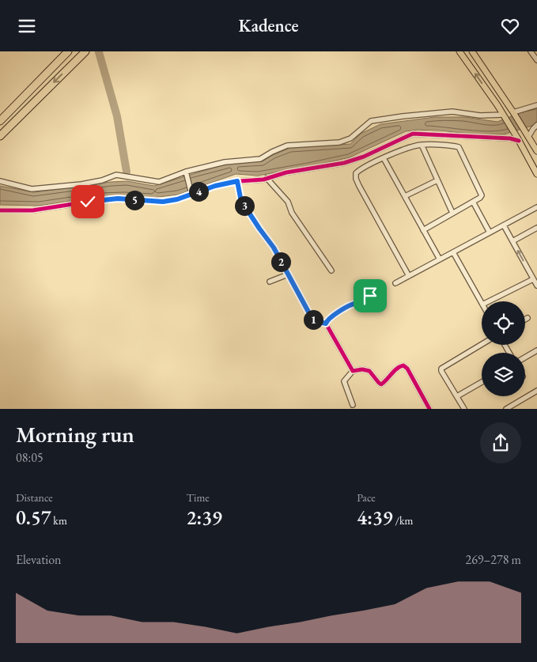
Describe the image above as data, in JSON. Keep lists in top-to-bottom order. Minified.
{"page":{"header":"Kadence","pins":["4","5","3","2","1"],"heading":["Morning run","08:05"],"stats":[["Distance","0.57 km"],["Time","2:39"],["Pace","4:39 /km"]],"chart":["Elevation","269–278 m"]}}
